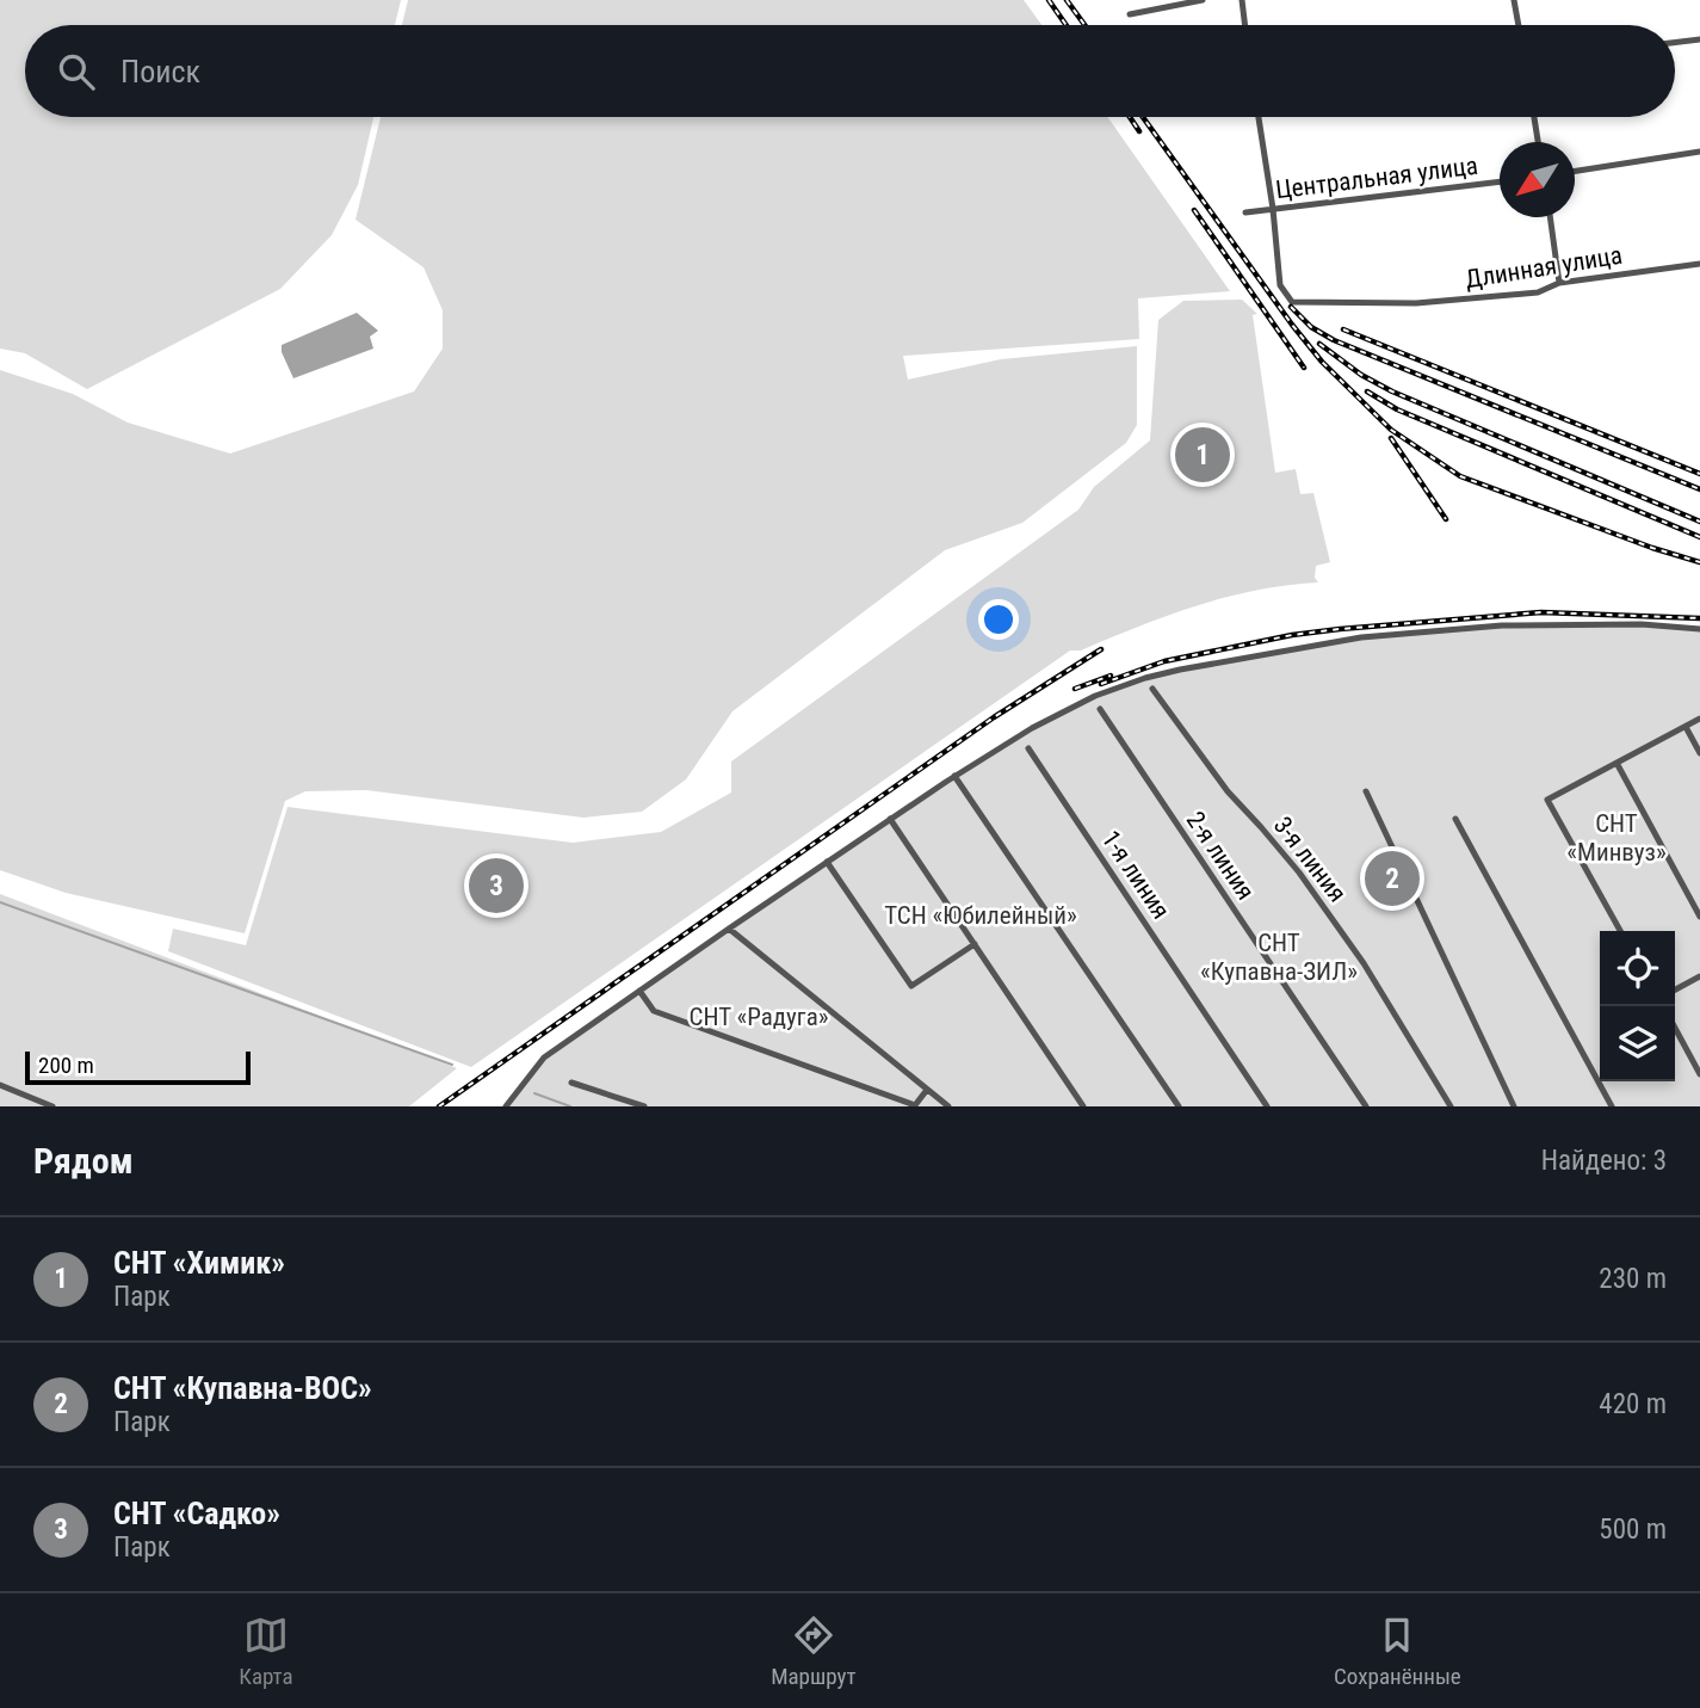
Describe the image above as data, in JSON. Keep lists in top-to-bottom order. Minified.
{"streets":{"street":["Центральная улица","Длинная улица","2-я линия","3-я линия","1-я линия"]},"crossings":[["Центральная улица","Длинная улица"]],"parks":["СНТ «Минвуз»","ТСН «Юбилейный»","СНТ «Купавна-ЗИЛ»","СНТ «Радуга»"],"scale_bar":"200 m","north":"bottom left","page":{"search":"Поиск","pins":["1","2","3"],"scale":"200 m","heading":["Рядом","Найдено: 3"],"list":[{"mark":"1","name":"СНТ «Химик»","note":"Парк","value":"230 m"},{"mark":"2","name":"СНТ «Купавна-ВОС»","note":"Парк","value":"420 m"},{"mark":"3","name":"СНТ «Садко»","note":"Парк","value":"500 m"}],"nav":["Карта","Маршрут","Сохранённые"]}}
